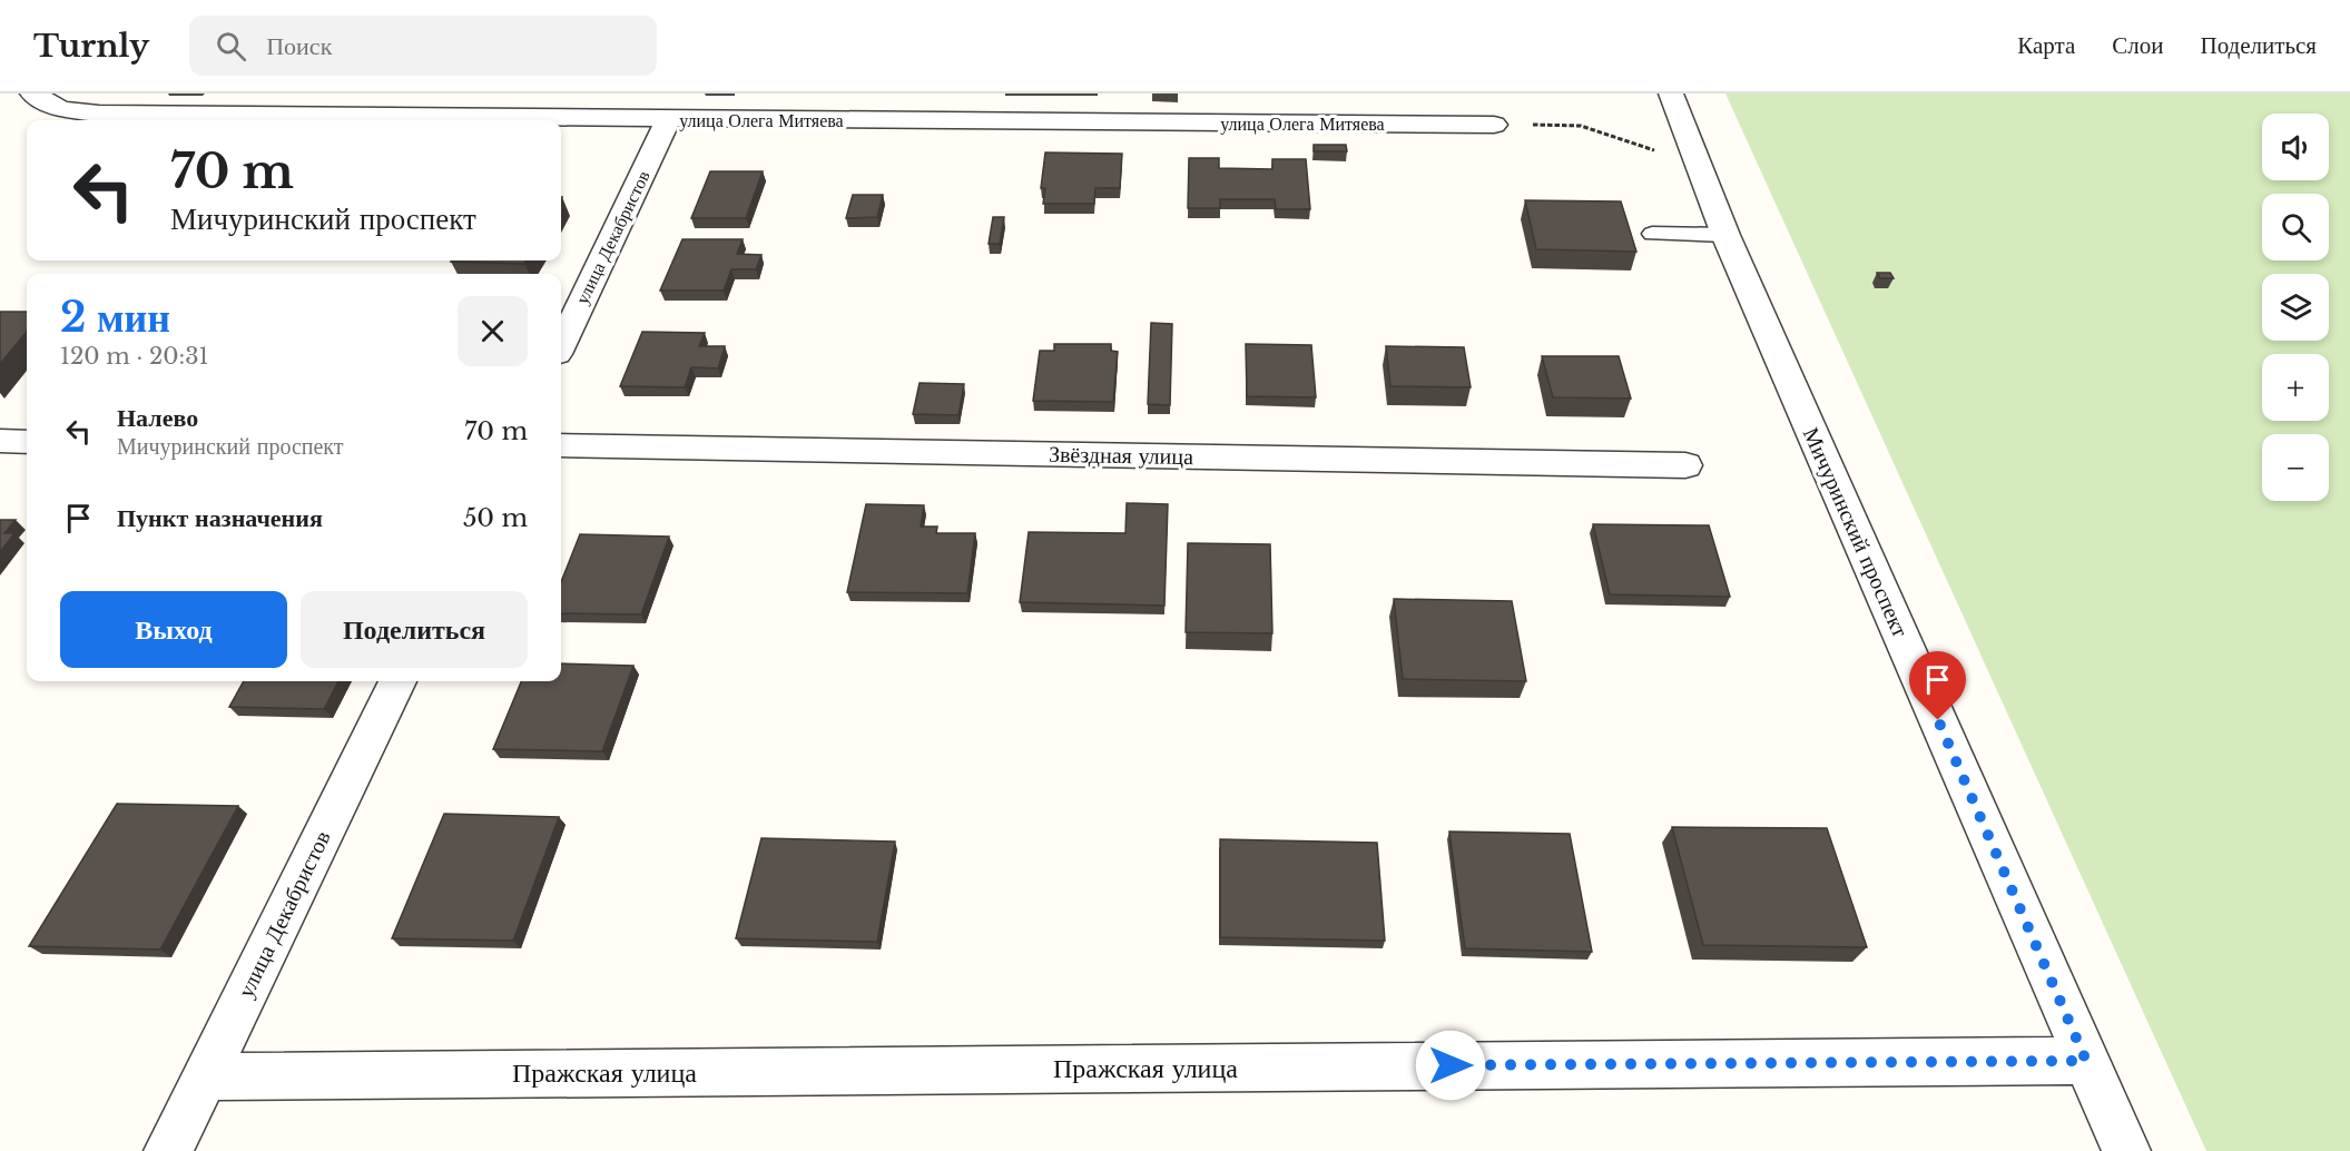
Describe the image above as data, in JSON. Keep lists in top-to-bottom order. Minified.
{"streets":{"street":["улица Олега Митяева","улица Декабристов","Звёздная улица","Мичуринский проспект","Пражская улица"]},"crossings":[["улица Олега Митяева","улица Декабристов"],["улица Декабристов","Пражская улица"],["Мичуринский проспект","Пражская улица"]],"page":{"header":"Turnly","search":"Поиск","nav":["Карта","Слои","Поделиться"],"map_buttons":["+","−"],"turn":["70 m","Мичуринский проспект"],"heading":["2 мин","120 m · 20:31"],"list":[{"name":"Налево","note":"Мичуринский проспект","value":"70 m"},{"name":"Пункт назначения","value":"50 m"}],"buttons":["Выход","Поделиться"]}}
